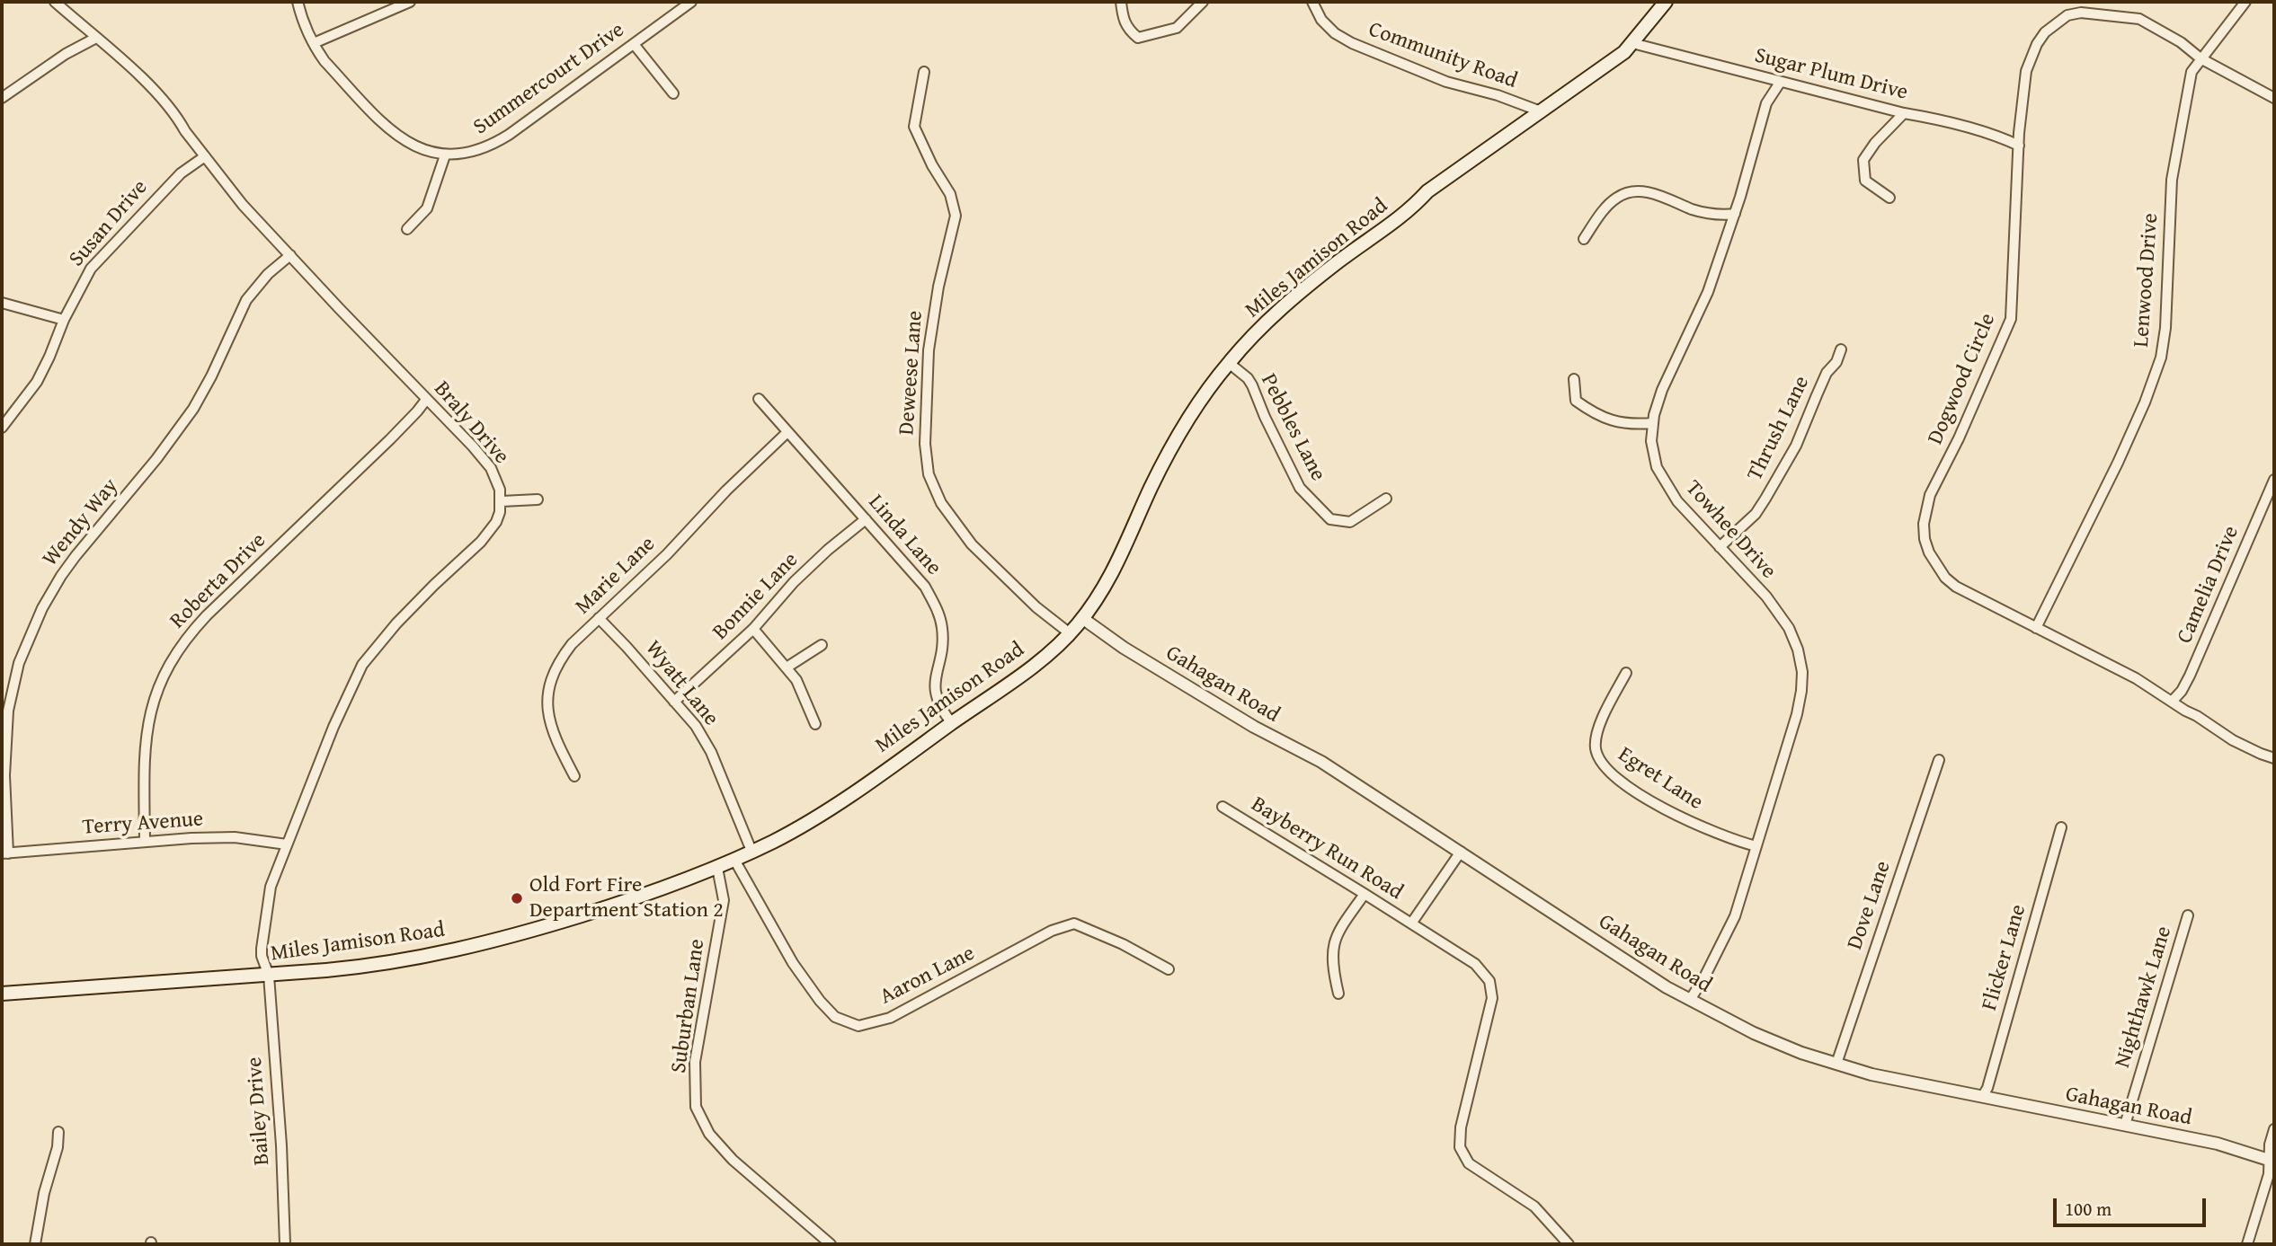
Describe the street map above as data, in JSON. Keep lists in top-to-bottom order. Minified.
{"streets":{"main road":["Miles Jamison Road"],"street":["Community Road","Sugar Plum Drive","Summercourt Drive","Susan Drive","Lenwood Drive","Deweese Lane","Dogwood Circle","Braly Drive","Pebbles Lane","Thrush Lane","Wendy Way","Towhee Drive","Linda Lane","Marie Lane","Roberta Drive","Camelia Drive","Bonnie Lane","Wyatt Lane","Gahagan Road","Egret Lane","Terry Avenue","Bayberry Run Road","Dove Lane","Flicker Lane","Aaron Lane","Nighthawk Lane","Suburban Lane","Bailey Drive"]},"crossings":[["Community Road","Miles Jamison Road"],["Sugar Plum Drive","Miles Jamison Road"],["Sugar Plum Drive","Dogwood Circle"],["Sugar Plum Drive","Towhee Drive"],["Susan Drive","Braly Drive"],["Miles Jamison Road","Deweese Lane"],["Miles Jamison Road","Braly Drive"],["Miles Jamison Road","Pebbles Lane"],["Miles Jamison Road","Linda Lane"],["Miles Jamison Road","Wyatt Lane"],["Miles Jamison Road","Gahagan Road"],["Miles Jamison Road","Aaron Lane"],["Miles Jamison Road","Suburban Lane"],["Miles Jamison Road","Bailey Drive"],["Lenwood Drive","Dogwood Circle"],["Dogwood Circle","Camelia Drive"],["Braly Drive","Wendy Way"],["Braly Drive","Roberta Drive"],["Braly Drive","Terry Avenue"],["Braly Drive","Bailey Drive"],["Thrush Lane","Towhee Drive"],["Wendy Way","Terry Avenue"],["Towhee Drive","Gahagan Road"],["Towhee Drive","Egret Lane"],["Linda Lane","Marie Lane"],["Linda Lane","Bonnie Lane"],["Marie Lane","Wyatt Lane"],["Roberta Drive","Terry Avenue"],["Bonnie Lane","Wyatt Lane"],["Gahagan Road","Bayberry Run Road"],["Gahagan Road","Dove Lane"],["Gahagan Road","Flicker Lane"],["Gahagan Road","Nighthawk Lane"]],"places":["Old Fort Fire Department Station 2"],"scale_bar":"100 m"}
